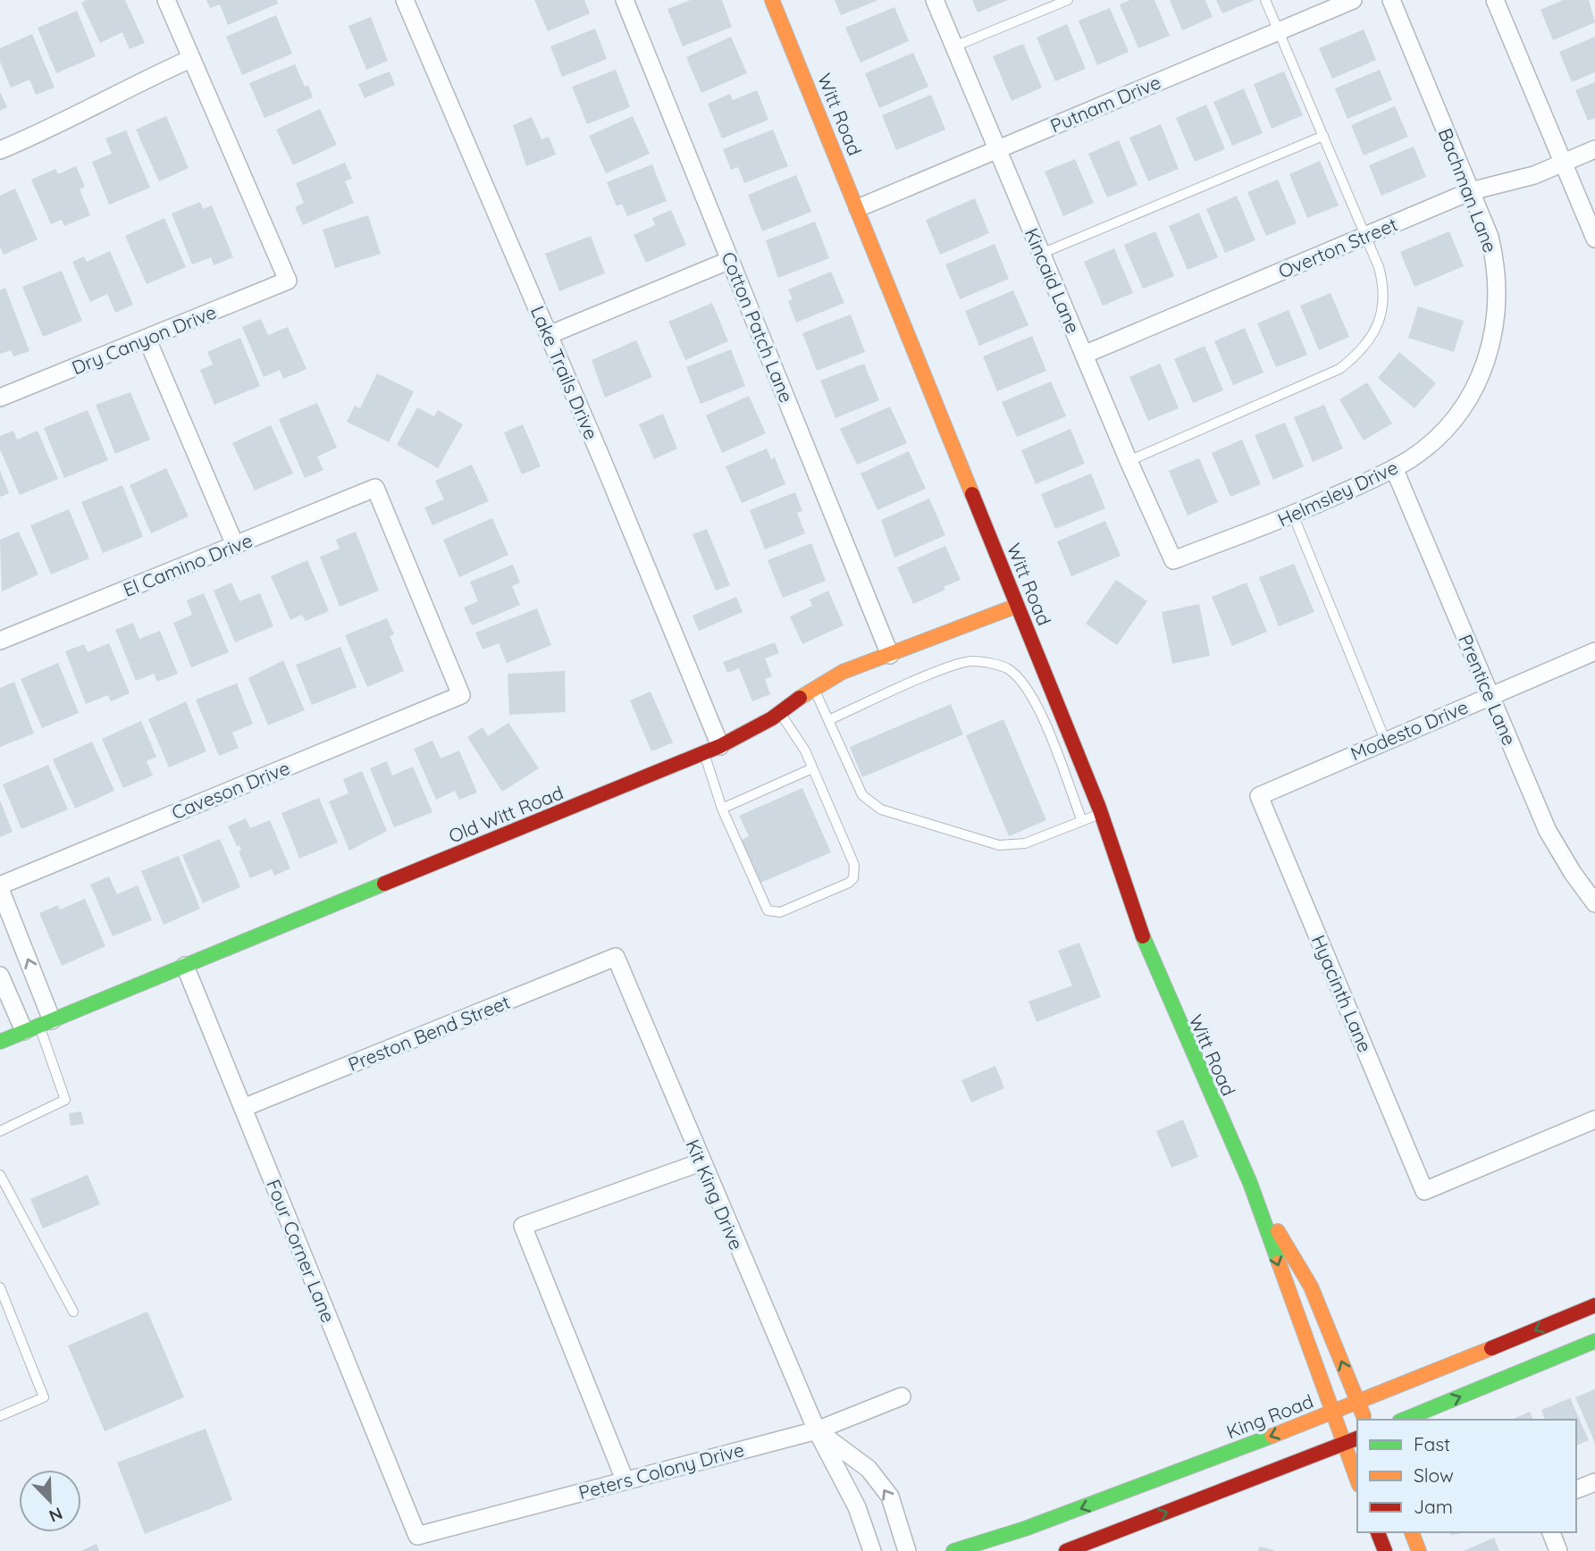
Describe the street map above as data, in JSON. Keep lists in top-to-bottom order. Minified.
{"streets":{"street":["Putnam Drive","Witt Road","Bachman Lane","Overton Street","Kincaid Lane","Cotton Patch Lane","Dry Canyon Drive","Lake Trails Drive","Helmsley Drive","El Camino Drive","Prentice Lane","Modesto Drive","Caveson Drive","Old Witt Road","Hyacinth Lane","Preston Bend Street","Kit King Drive","Four Corner Lane","King Road","Peters Colony Drive"]},"crossings":[["Putnam Drive","Witt Road"],["Putnam Drive","Kincaid Lane"],["Witt Road","Old Witt Road"],["Witt Road","King Road"],["Bachman Lane","Overton Street"],["Bachman Lane","Helmsley Drive"],["Overton Street","Kincaid Lane"],["Kincaid Lane","Helmsley Drive"],["Cotton Patch Lane","Old Witt Road"],["Lake Trails Drive","Old Witt Road"],["Helmsley Drive","Prentice Lane"],["El Camino Drive","Caveson Drive"],["Prentice Lane","Modesto Drive"],["Modesto Drive","Hyacinth Lane"],["Old Witt Road","Four Corner Lane"],["Preston Bend Street","Kit King Drive"],["Preston Bend Street","Four Corner Lane"],["Kit King Drive","Peters Colony Drive"],["Four Corner Lane","Peters Colony Drive"]],"legend":["Fast","Slow","Jam"],"north":"bottom right"}
